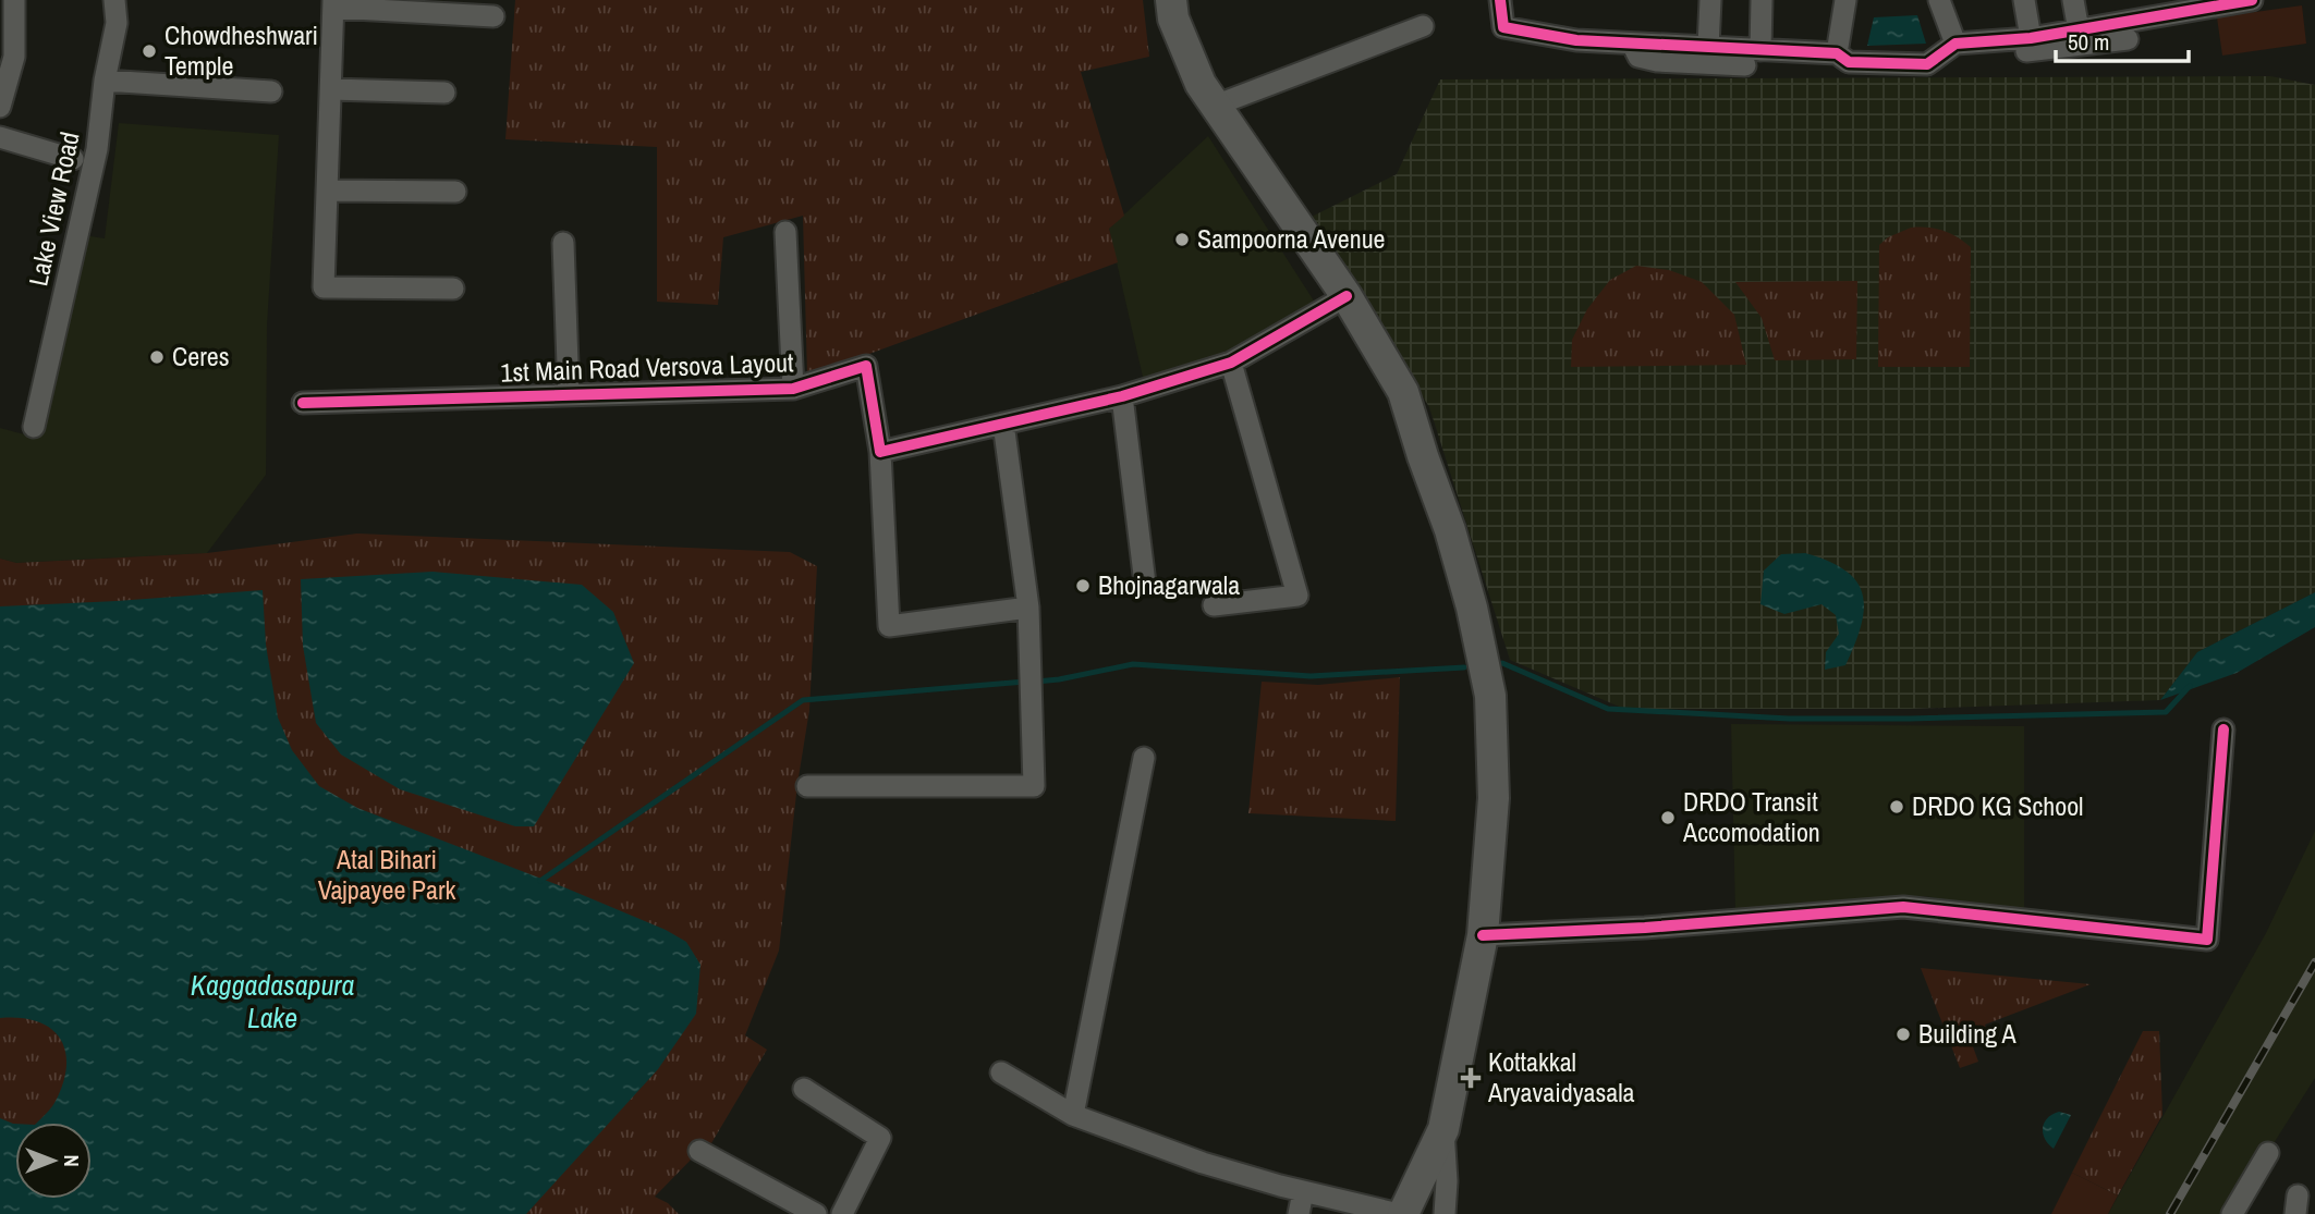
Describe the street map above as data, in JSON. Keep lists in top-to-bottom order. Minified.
{"streets":{"street":["Lake View Road","1st Main Road Versova Layout"]},"water":["Kaggadasapura Lake"],"parks":["Atal Bihari Vajpayee Park"],"places":{"other":["Chowdheshwari Temple","Sampoorna Avenue","Ceres","Bhojnagarwala","DRDO KG School","DRDO Transit Accomodation","Building A"],"health":["Kottakkal Aryavaidyasala"]},"scale_bar":"50 m","north":"right"}
